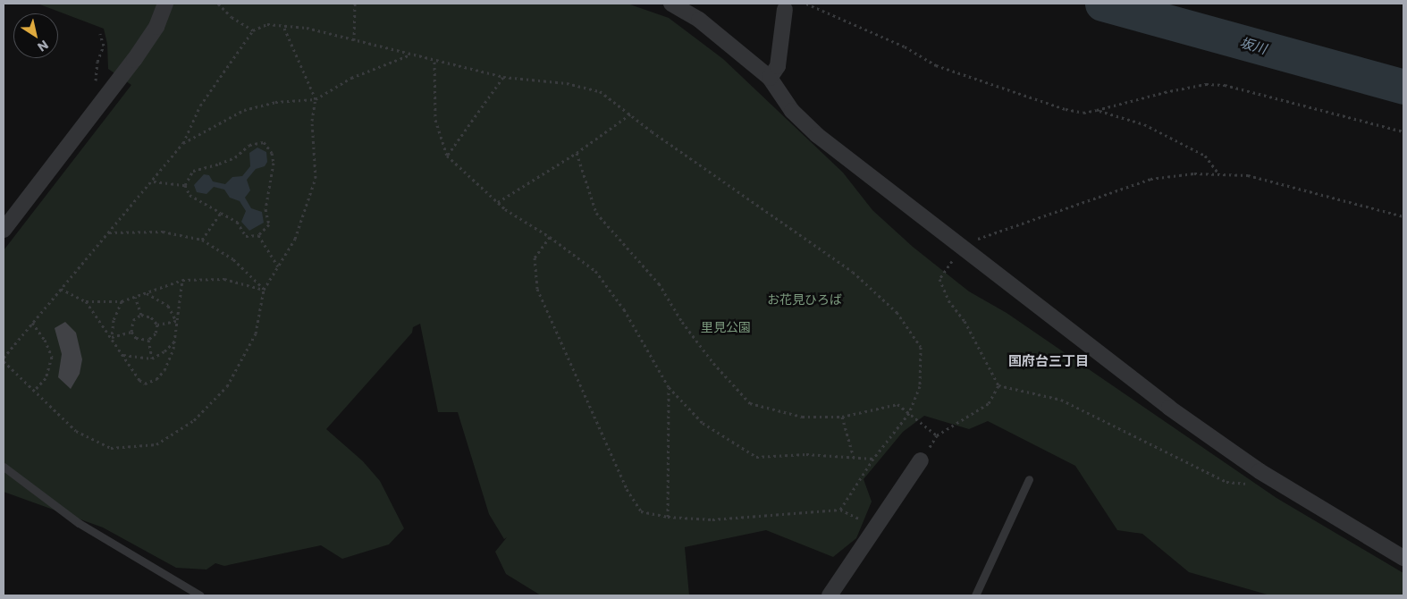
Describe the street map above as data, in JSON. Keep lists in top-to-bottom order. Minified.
{"districts":["国府台三丁目"],"water":["坂川"],"parks":["お花見ひろば","里見公園"],"north":"bottom right"}
